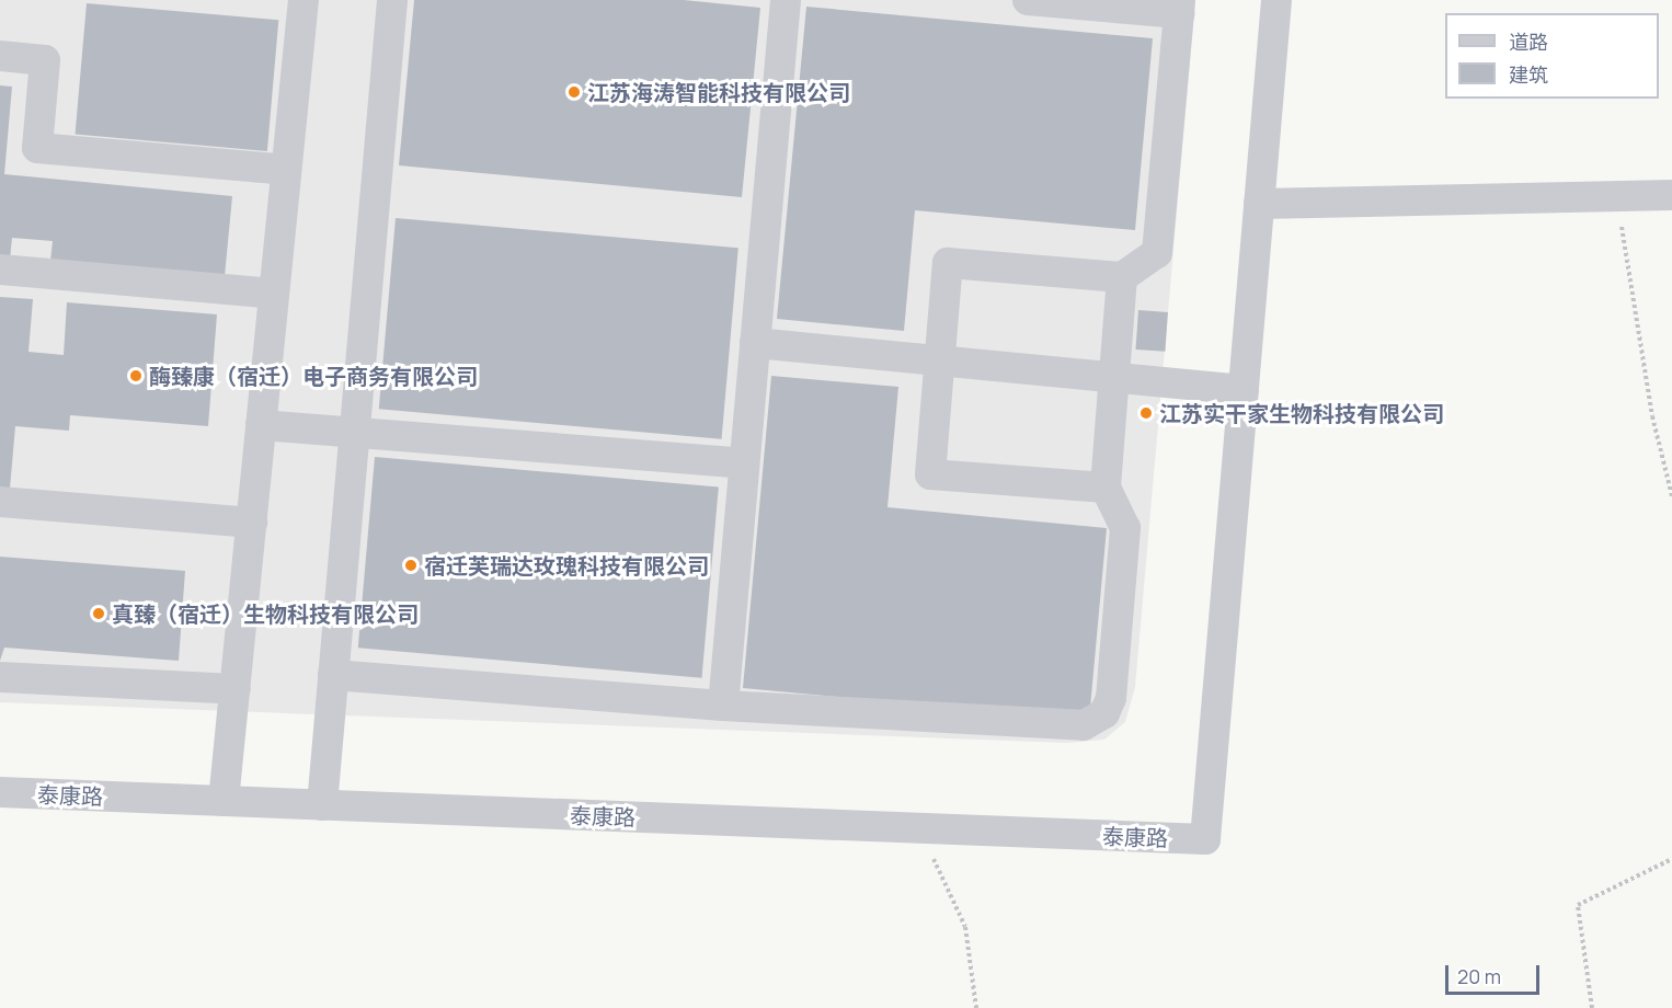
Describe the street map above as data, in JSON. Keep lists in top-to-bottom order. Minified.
{"streets":{"street":["泰康路"]},"places":["江苏海涛智能科技有限公司","酶臻康（宿迁）电子商务有限公司","江苏实干家生物科技有限公司","宿迁芙瑞达玫瑰科技有限公司","真臻（宿迁）生物科技有限公司"],"legend":["道路","建筑"],"scale_bar":"20 m"}
